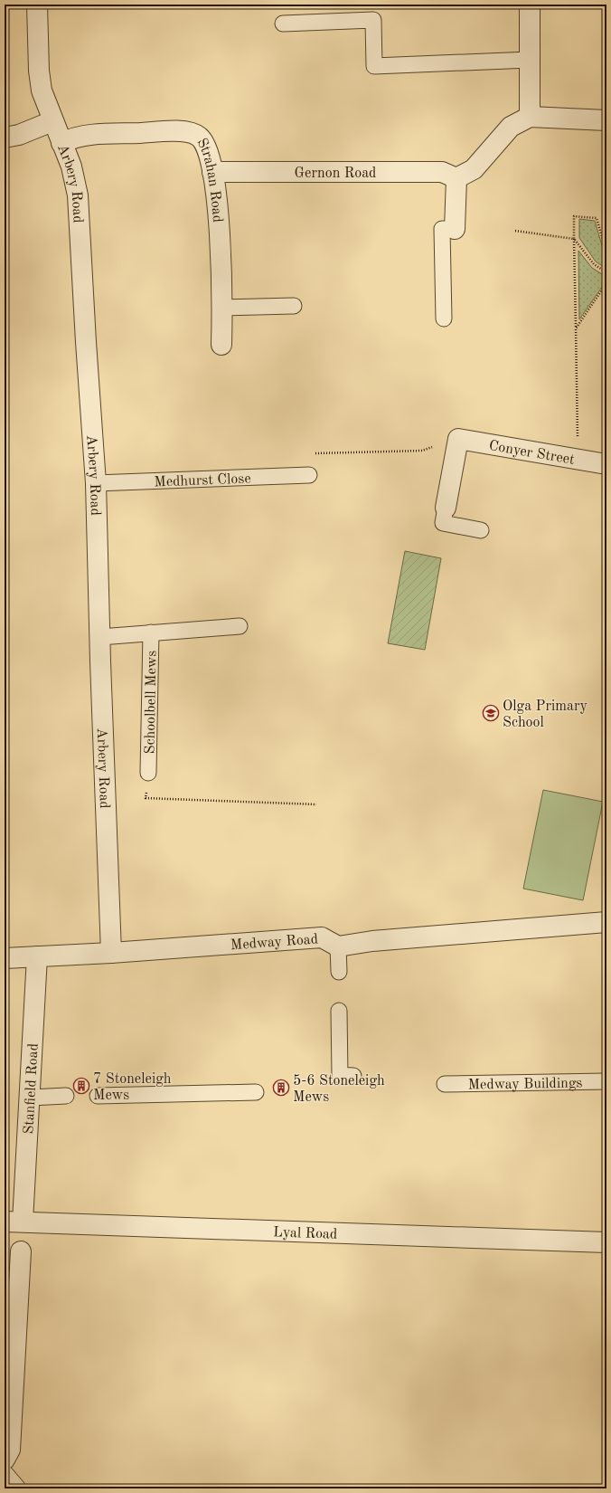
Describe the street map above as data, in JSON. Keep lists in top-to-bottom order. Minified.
{"streets":{"street":["Gernon Road","Strahan Road","Arbery Road","Conyer Street","Medway Road","Stanfield Road","Lyal Road"],"lane":["Medhurst Close","Schoolbell Mews","Medway Buildings"]},"crossings":[["Gernon Road","Strahan Road"],["Strahan Road","Arbery Road"],["Arbery Road","Medhurst Close"],["Arbery Road","Schoolbell Mews"],["Arbery Road","Medway Road"],["Medway Road","Stanfield Road"],["Stanfield Road","Lyal Road"]],"places":{"school or university":["Olga Primary School"],"building":["7 Stoneleigh Mews","5-6 Stoneleigh Mews"]}}
